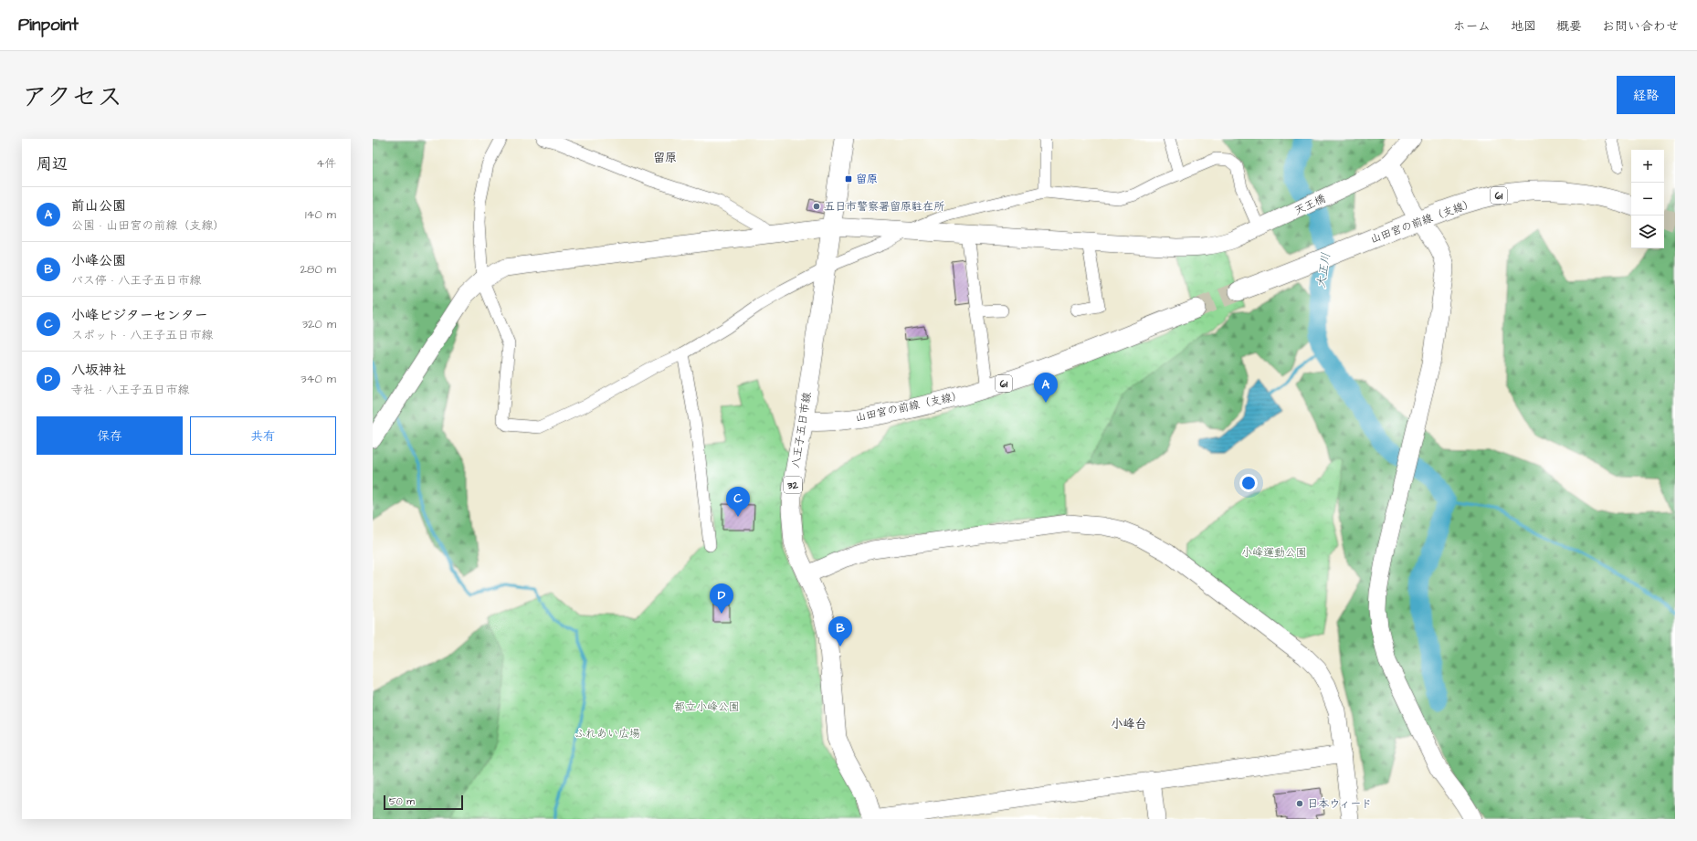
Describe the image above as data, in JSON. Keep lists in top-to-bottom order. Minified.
{"streets":{"main road":["61","山田宮の前線（支線）","八王子五日市線","32"],"street":["天王橋"]},"crossings":[["天王橋","八王子五日市線"],["山田宮の前線（支線）","八王子五日市線"]],"districts":["留原","小峰台"],"water":["大正川"],"parks":["小峰運動公園","都立小峰公園","ふれあい広場"],"places":{"transit":["留原"],"other":["五日市警察署留原駐在所","日本ウィード"]},"scale_bar":"50 m","page":{"header":"Pinpoint","nav":["ホーム","地図","概要","お問い合わせ"],"title":"アクセス","buttons":["経路",["保存","共有"]],"heading":["周辺","4件"],"map_buttons":["+","−"],"list":[{"mark":"A","name":"前山公園","note":"公園 · 山田宮の前線（支線）","value":"140 m"},{"mark":"B","name":"小峰公園","note":"バス停 · 八王子五日市線","value":"280 m"},{"mark":"C","name":"小峰ビジターセンター","note":"スポット · 八王子五日市線","value":"320 m"},{"mark":"D","name":"八坂神社","note":"寺社 · 八王子五日市線","value":"340 m"}],"pins":["A","C","D","B"],"scale":"50 m"}}
